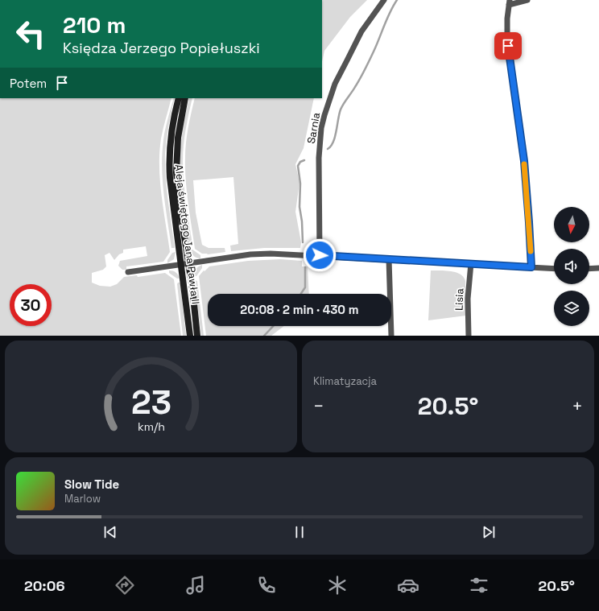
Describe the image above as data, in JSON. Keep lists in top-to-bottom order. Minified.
{"streets":{"main road":["Aleja świętego Jana Pawła II"],"street":["Sarnia","Lisia"]},"north":"bottom","page":{"turn":["210 m","Księdza Jerzego Popiełuszki"],"then":"Potem","limit":"30","trip":"20:08 · 2 min · 430 m","tile":"Klimatyzacja","heat":["−","20.5°","+"],"song":["Slow Tide","Marlow"],"tabs":["20:06","20.5°"],"gauge":["23","km/h"]}}
